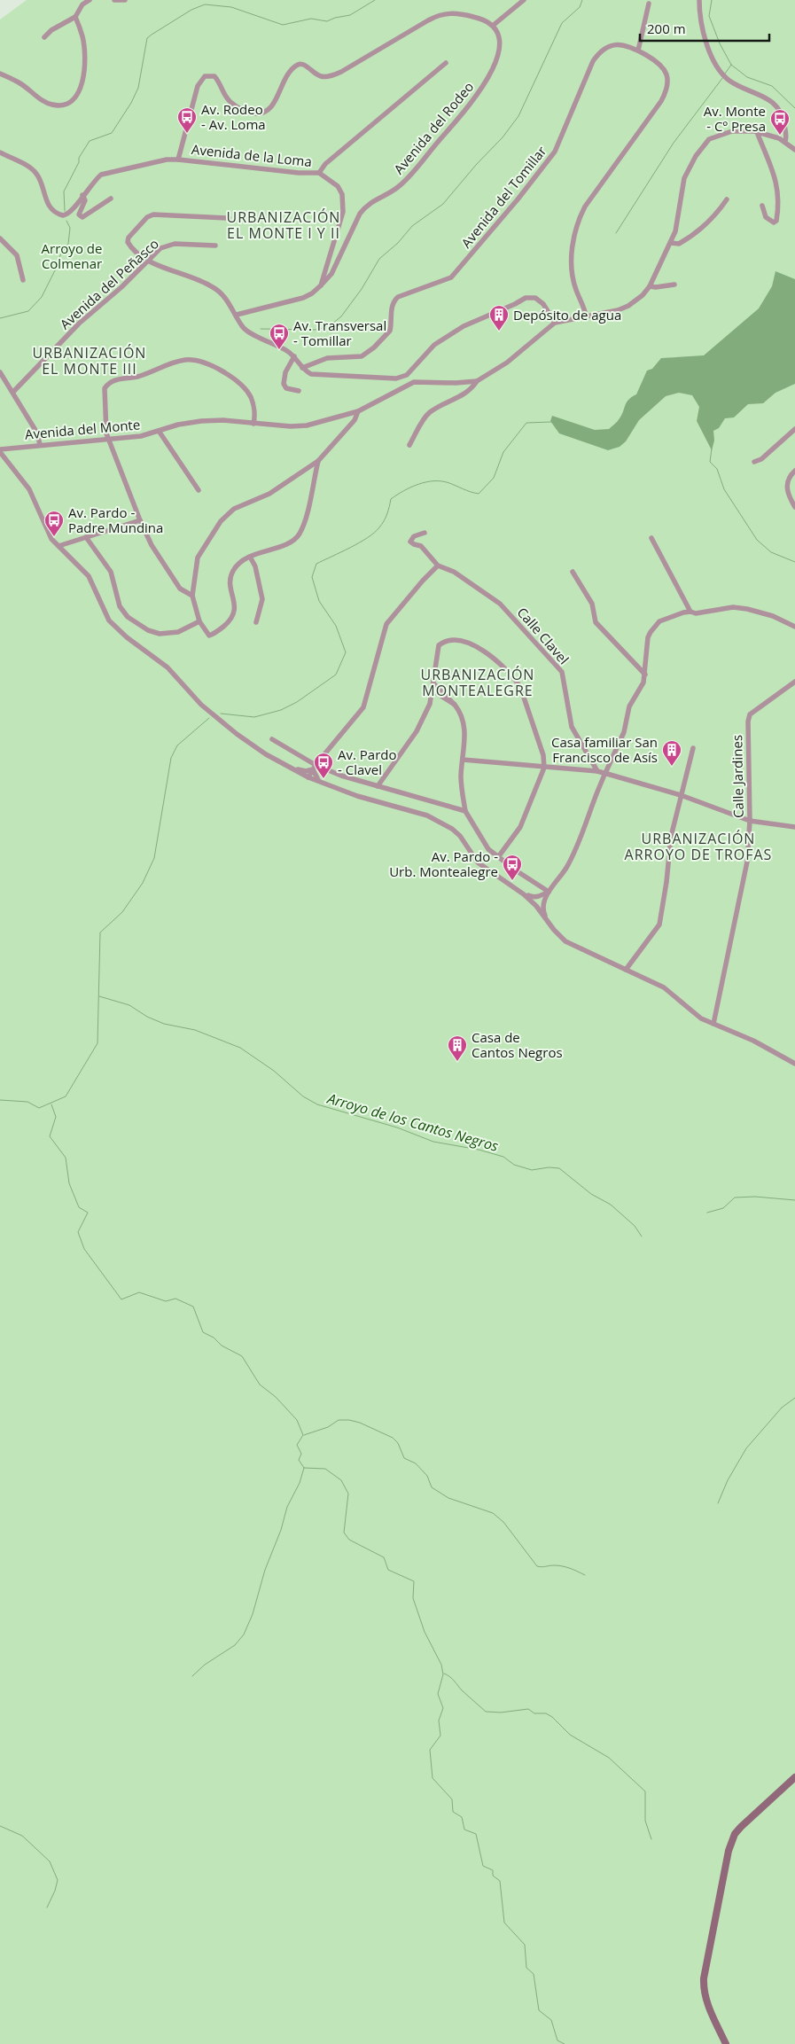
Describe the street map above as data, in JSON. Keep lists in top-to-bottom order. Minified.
{"streets":{"street":["Avenida del Rodeo","Avenida de la Loma","Avenida del Tomillar","Avenida del Peñasco","Avenida del Monte","Calle Clavel","Calle Jardines"]},"crossings":[["Avenida del Rodeo","Avenida de la Loma"],["Avenida del Tomillar","Avenida del Monte"]],"districts":["URBANIZACIÓN EL MONTE I Y II","URBANIZACIÓN EL MONTE III","URBANIZACIÓN MONTEALEGRE","URBANIZACIÓN ARROYO DE TROFAS"],"water":["Arroyo de los Cantos Negros"],"parks":["Arroyo de Colmenar"],"places":{"bus stop":["Av. Rodeo - Av. Loma","Av. Monte - Cº Presa","Av. Transversal - Tomillar","Av. Pardo - Padre Mundina","Av. Pardo - Clavel","Av. Pardo - Urb. Montealegre"],"building":["Depósito de agua","Casa familiar San Francisco de Asís","Casa de Cantos Negros"]},"scale_bar":"200 m"}
